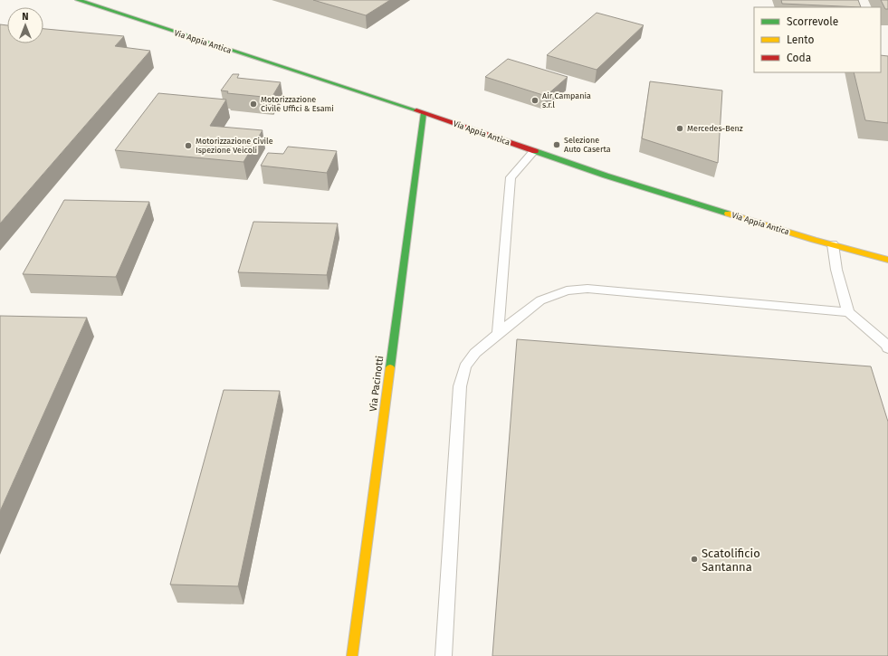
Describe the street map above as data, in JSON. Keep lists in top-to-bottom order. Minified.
{"streets":{"street":["Via Appia Antica","Via Pacinotti"]},"crossings":[["Via Appia Antica","Via Pacinotti"]],"places":["Air Campania s.r.l","Motorizzazione Civile Uffici & Esami","Mercedes-Benz","Selezione Auto Caserta","Motorizzazione Civile Ispezione Veicoli","Scatolificio Santanna"],"legend":["Scorrevole","Lento","Coda"],"north":"top"}
